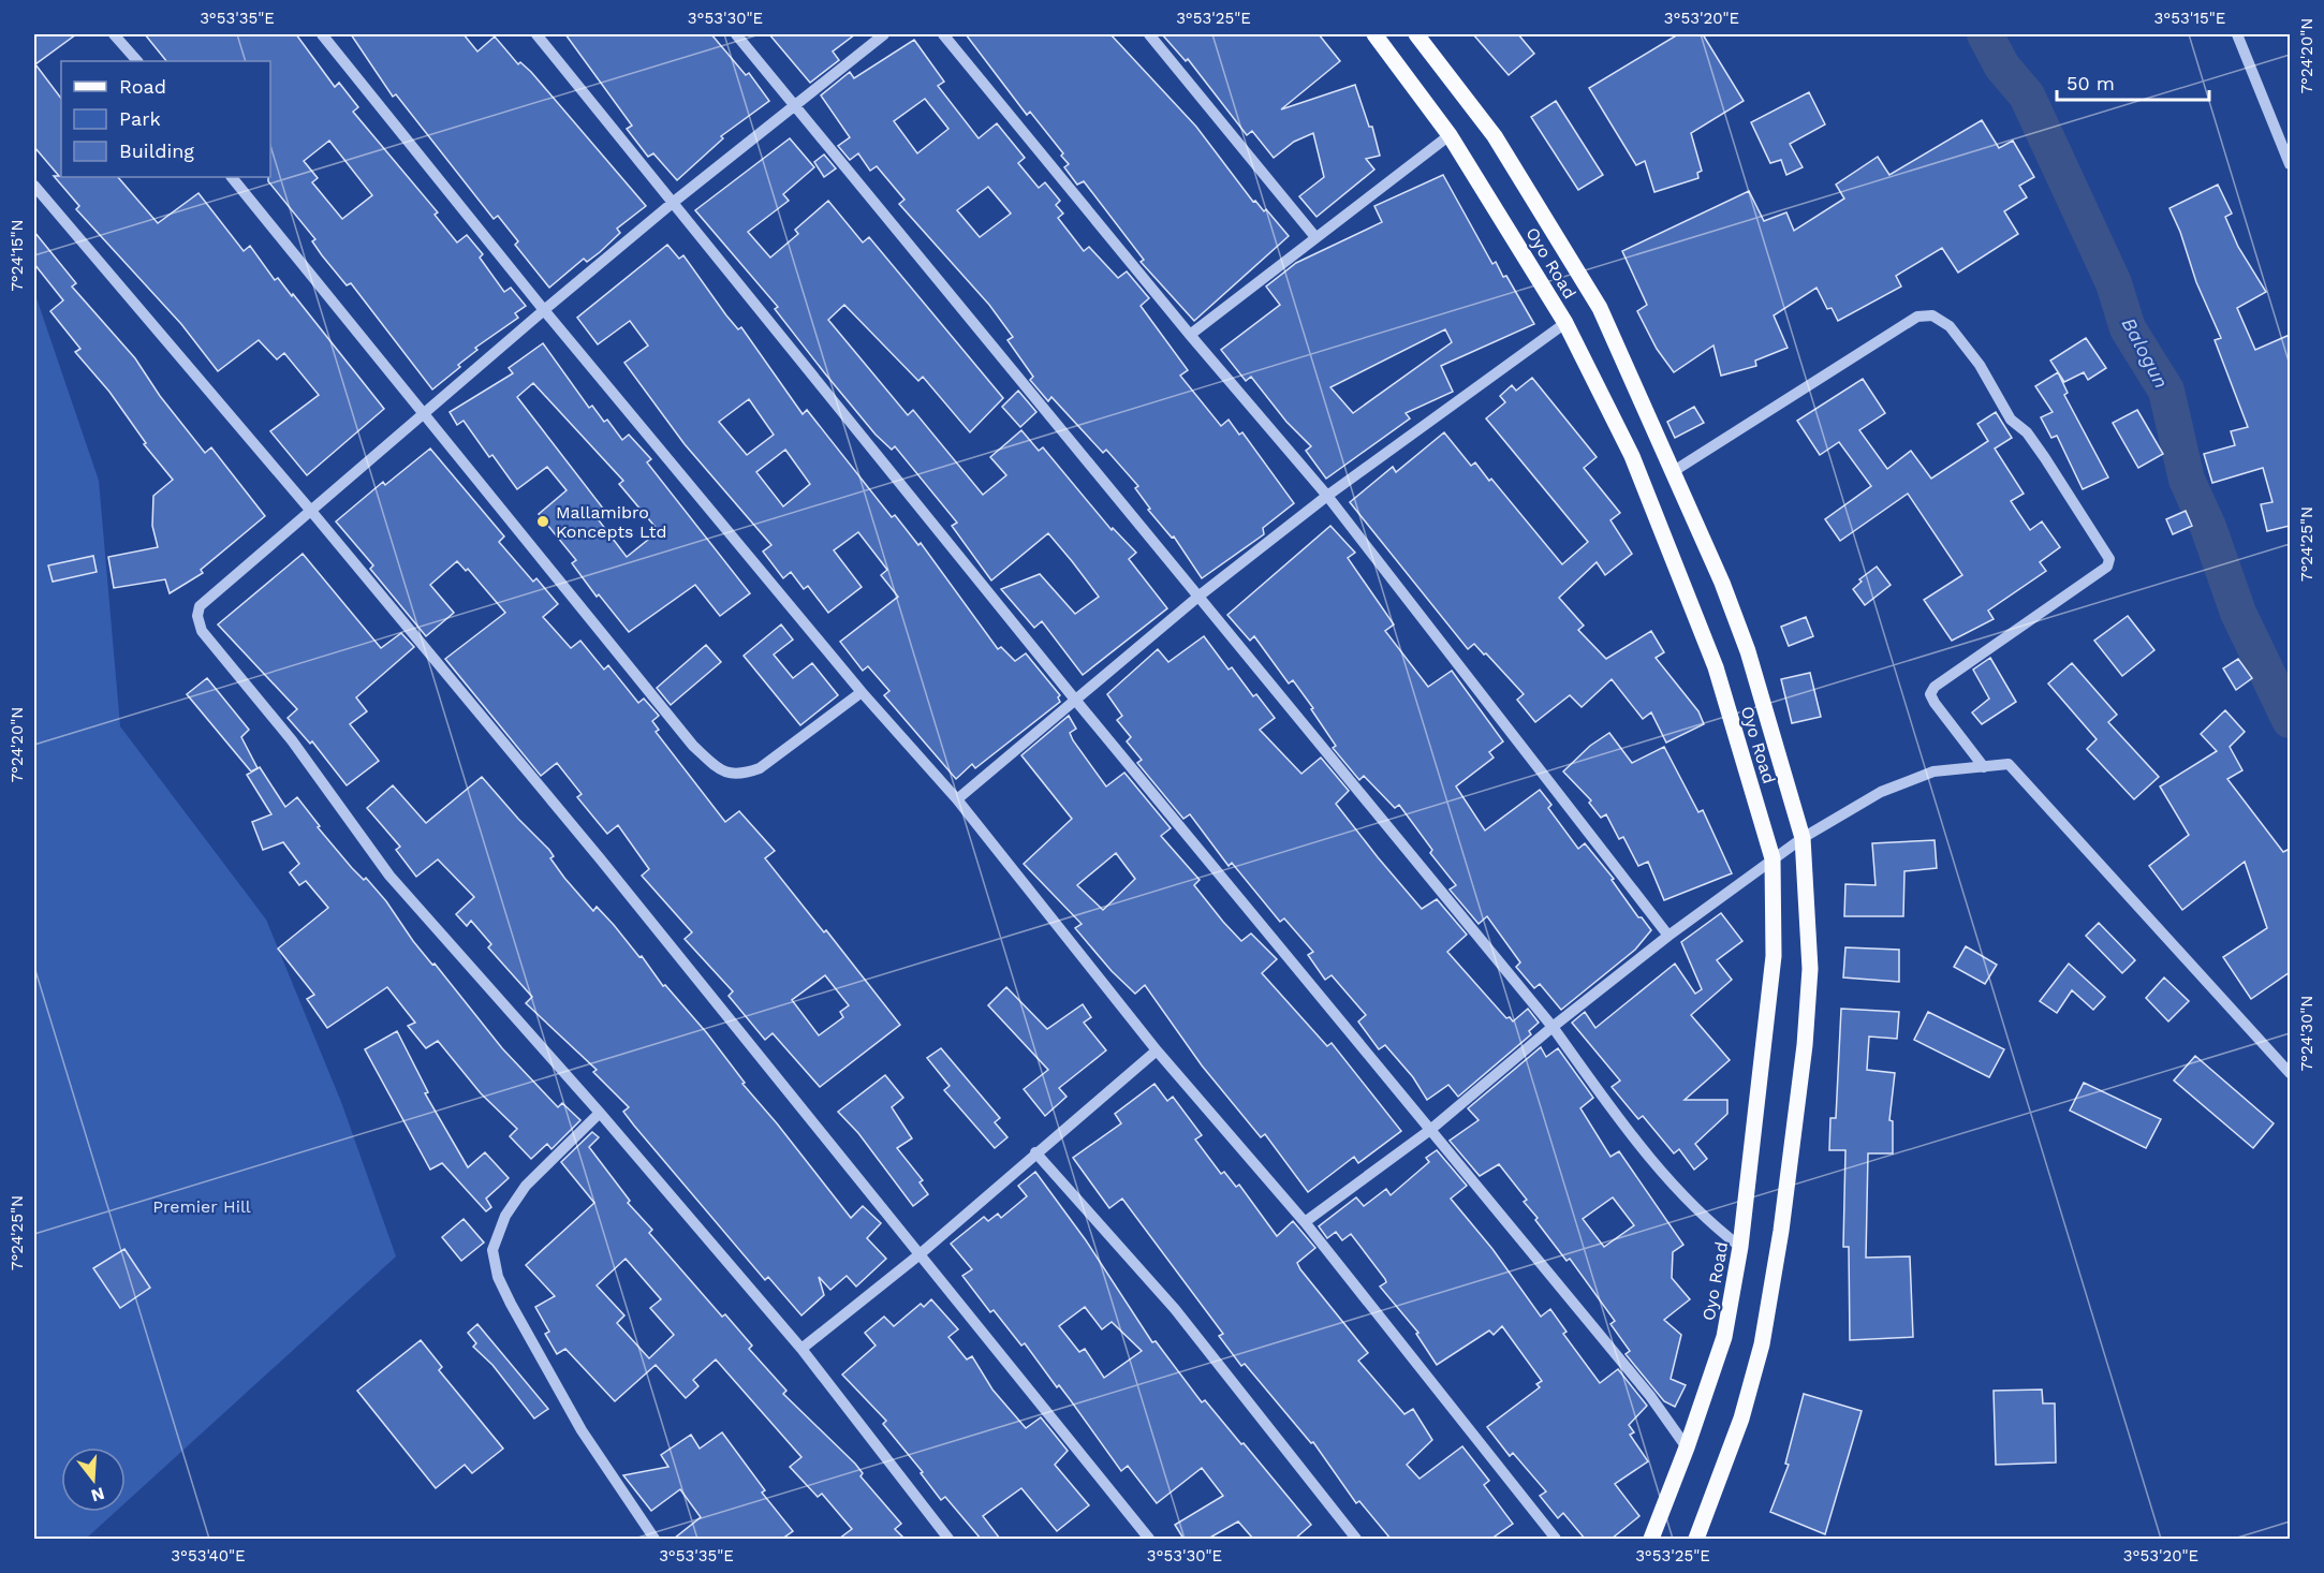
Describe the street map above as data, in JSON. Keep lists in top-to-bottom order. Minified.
{"streets":{"main road":["Oyo Road"]},"water":["Balogun"],"parks":["Premier Hill"],"places":["Mallamibro Koncepts Ltd"],"legend":["Road","Park","Building"],"scale_bar":"50 m","north":"bottom","coordinates":["3°53'35\"E","3°53'30\"E","3°53'25\"E","3°53'20\"E","3°53'15\"E","7°24'20\"N","7°24'15\"N","7°24'25\"N","7°24'30\"N","3°53'40\"E"]}
